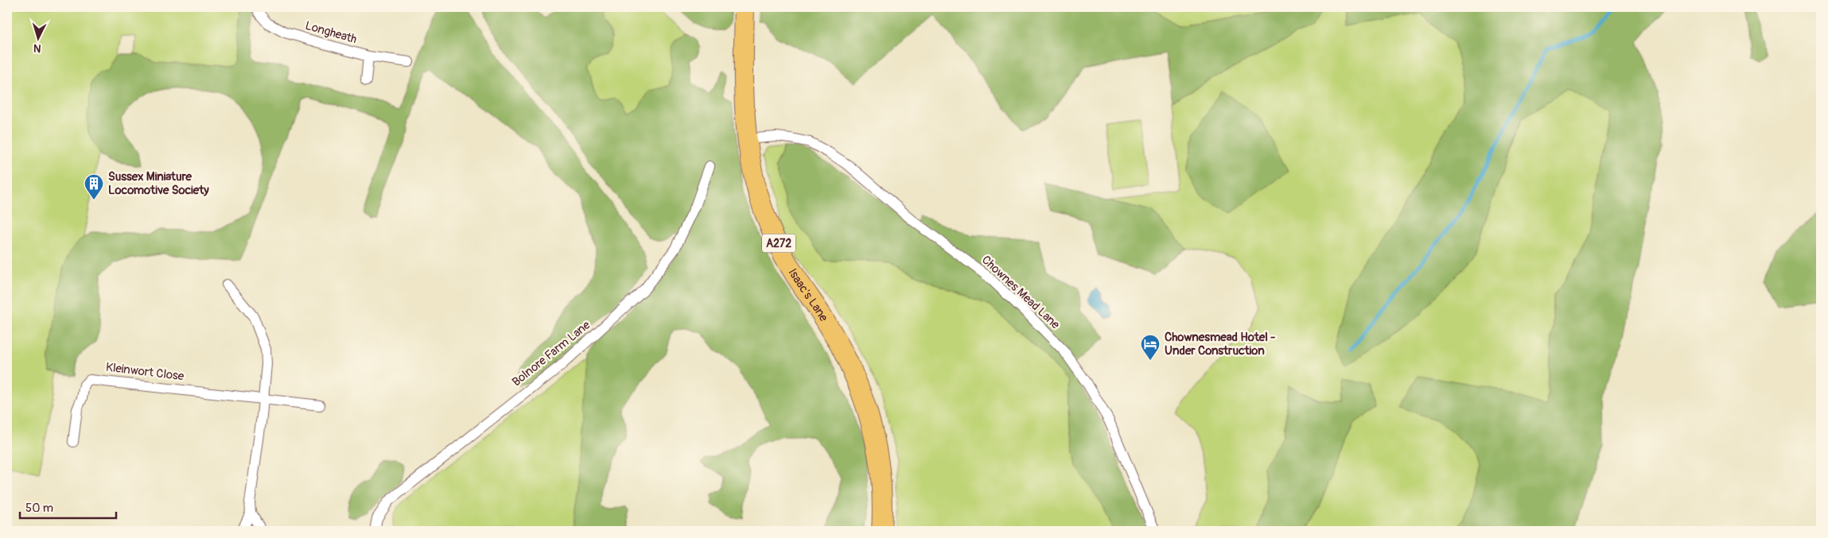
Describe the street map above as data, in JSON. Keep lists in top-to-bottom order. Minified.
{"streets":{"highway":["A272","Isaac's Lane"],"street":["Longheath","Chownes Mead Lane","Bolnore Farm Lane","Kleinwort Close"]},"crossings":[["Chownes Mead Lane","Isaac's Lane"]],"places":{"building":["Sussex Miniature Locomotive Society"],"hotel":["Chownesmead Hotel - Under Construction"]},"scale_bar":"50 m","north":"bottom"}
